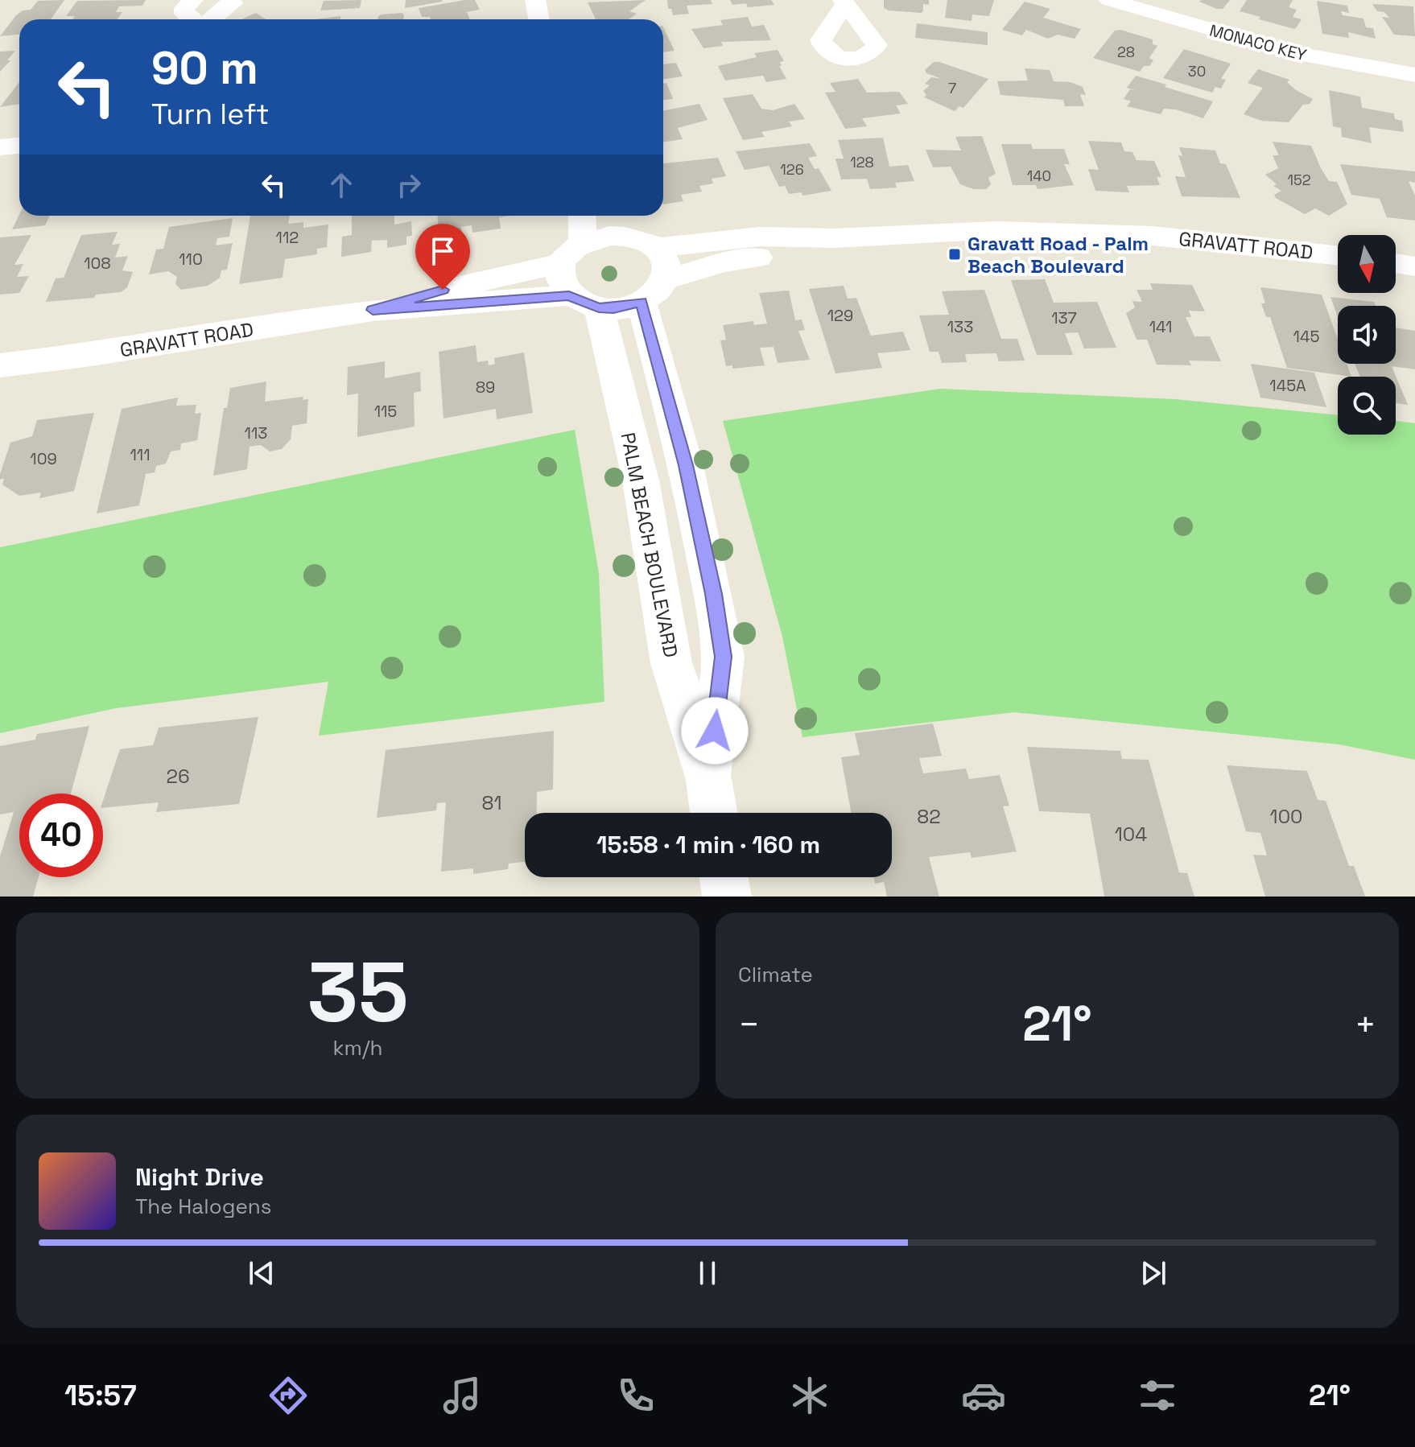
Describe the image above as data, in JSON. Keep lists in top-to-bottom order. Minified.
{"streets":{"street":["MONACO KEY","GRAVATT ROAD","PALM BEACH BOULEVARD"]},"crossings":[["GRAVATT ROAD","PALM BEACH BOULEVARD"]],"places":{"transit":["Gravatt Road - Palm Beach Boulevard"]},"house_numbers":["28","30","7","128","126","140","152","112","110","108","129","137","133","141","145","145A","89","115","113","111","109","26","81","82","100","104"],"north":"bottom","page":{"turn":["90 m","Turn left"],"limit":"40","trip":"15:58 · 1 min · 160 m","tile":[["35","km/h"],"Climate"],"heat":["−","21°","+"],"song":["Night Drive","The Halogens"],"tabs":["15:57","21°"]}}
